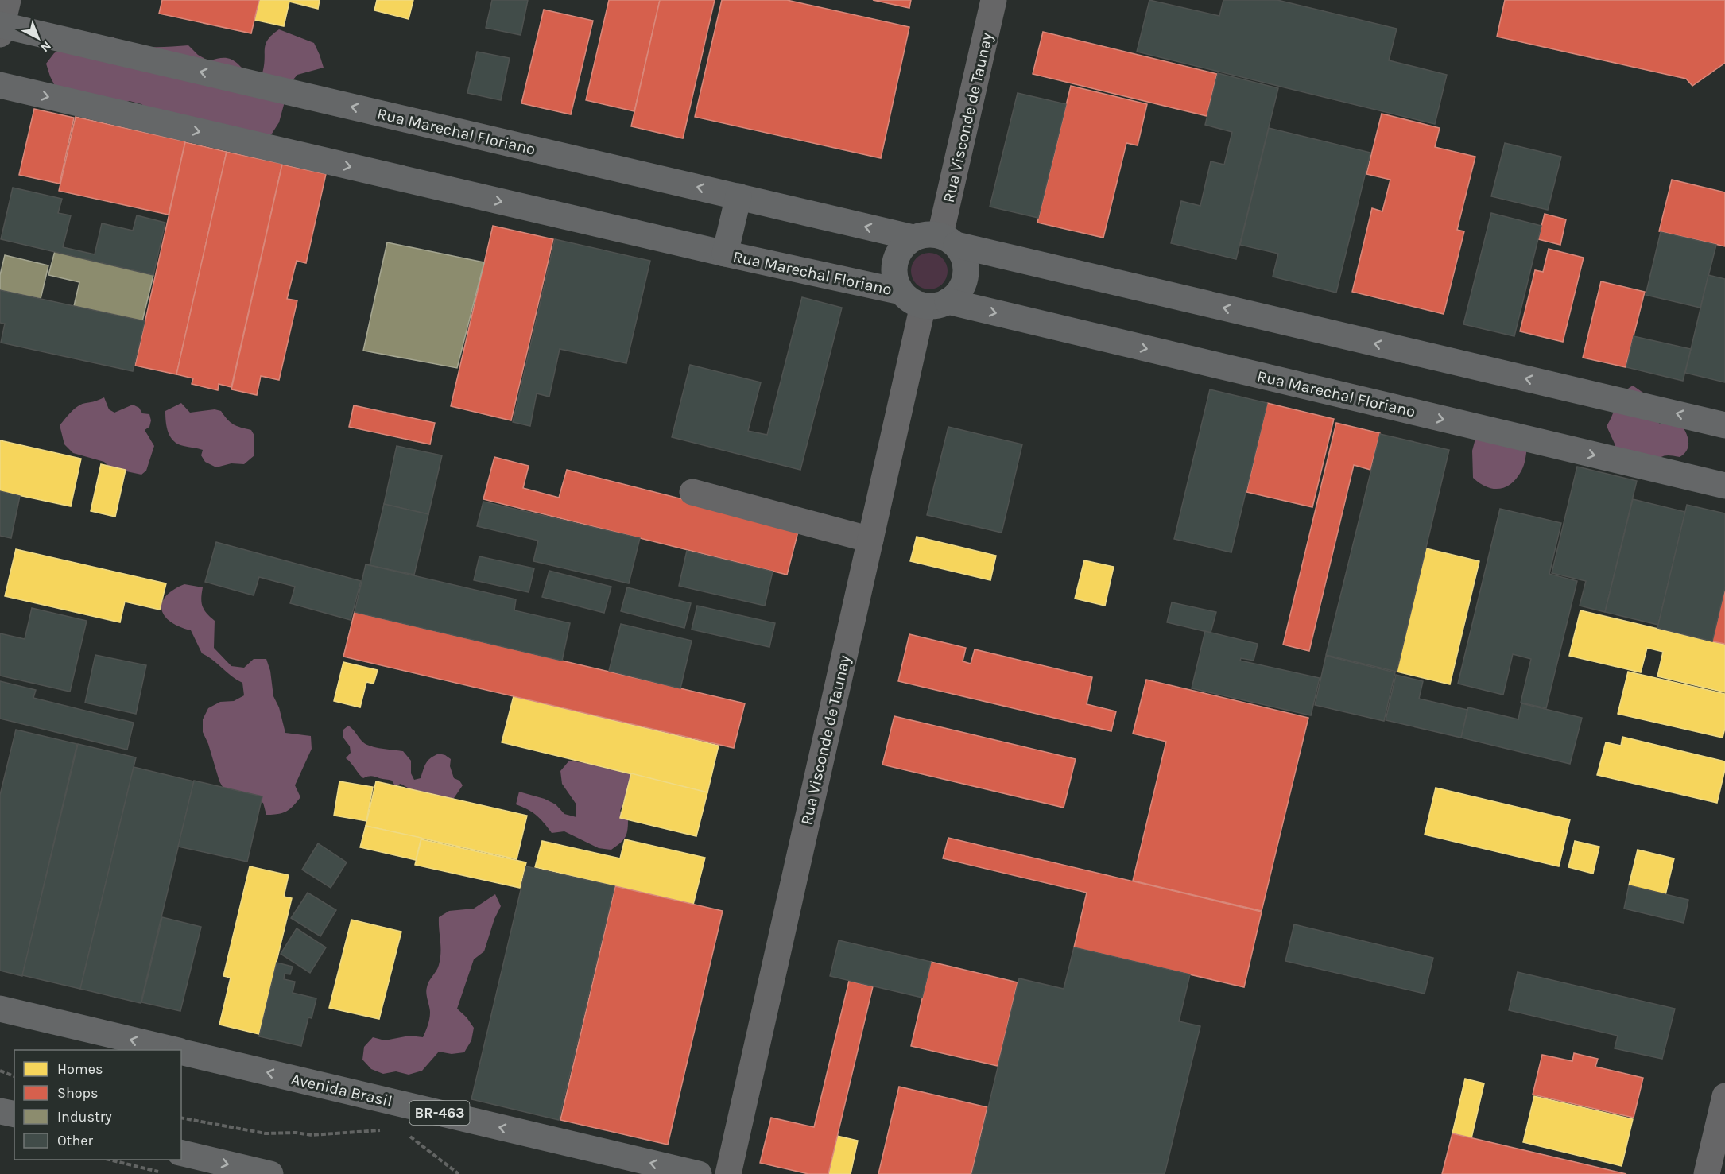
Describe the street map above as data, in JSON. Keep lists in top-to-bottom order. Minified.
{"streets":{"main road":["Rua Marechal Floriano","Avenida Brasil","BR-463"],"street":["Rua Visconde de Taunay"]},"crossings":[["Rua Visconde de Taunay","Rua Marechal Floriano"]],"one_way":["Avenida Brasil"],"legend":["Homes","Shops","Industry","Other"],"north":"bottom right"}
